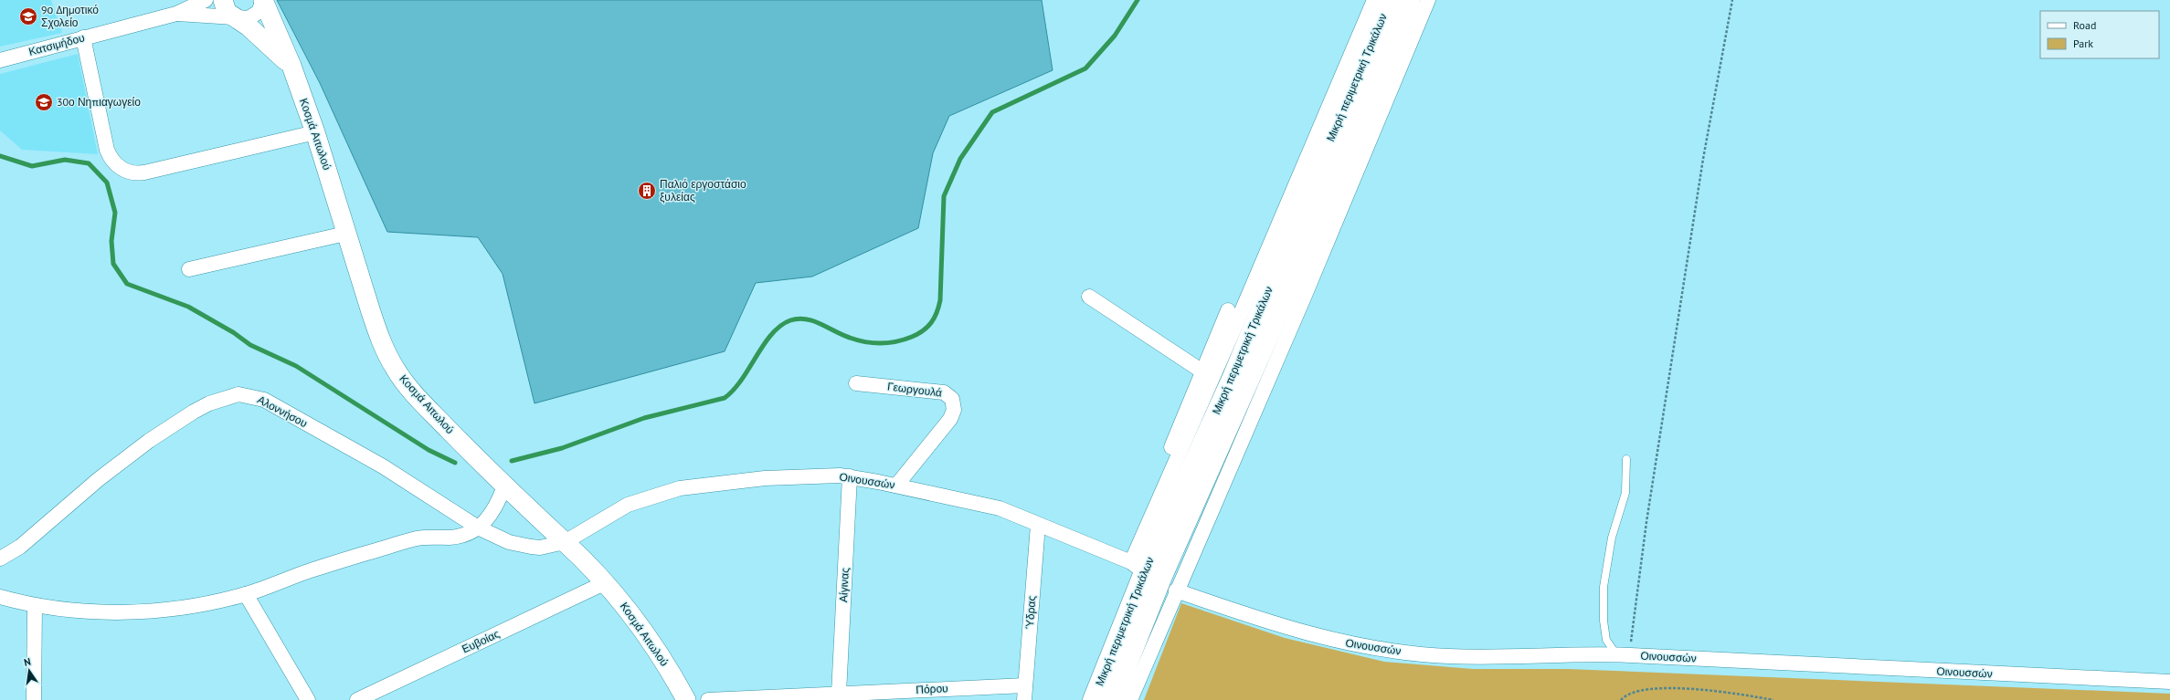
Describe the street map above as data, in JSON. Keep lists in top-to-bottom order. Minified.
{"streets":{"main road":["Μικρή περιμετρική Τρικάλων"],"street":["Κατσιμήδου","Κοσμά Αιτωλού","Γεωργουλά","Αλοννήσου","Οινουσσών","Αίγινας","Ύδρας","Ευβοίας","Πόρου"]},"crossings":[["Μικρή περιμετρική Τρικάλων","Οινουσσών"],["Κοσμά Αιτωλού","Αλοννήσου"],["Κοσμά Αιτωλού","Οινουσσών"],["Κοσμά Αιτωλού","Ευβοίας"],["Γεωργουλά","Οινουσσών"],["Αλοννήσου","Οινουσσών"],["Οινουσσών","Αίγινας"],["Οινουσσών","Ύδρας"],["Αίγινας","Πόρου"],["Ύδρας","Πόρου"]],"places":{"school or university":["9ο Δημοτικό Σχολείο","30ο Νηπιαγωγείο"],"building":["Παλιό εργοστάσιο ξυλείας"]},"legend":["Road","Park"],"north":"top"}
